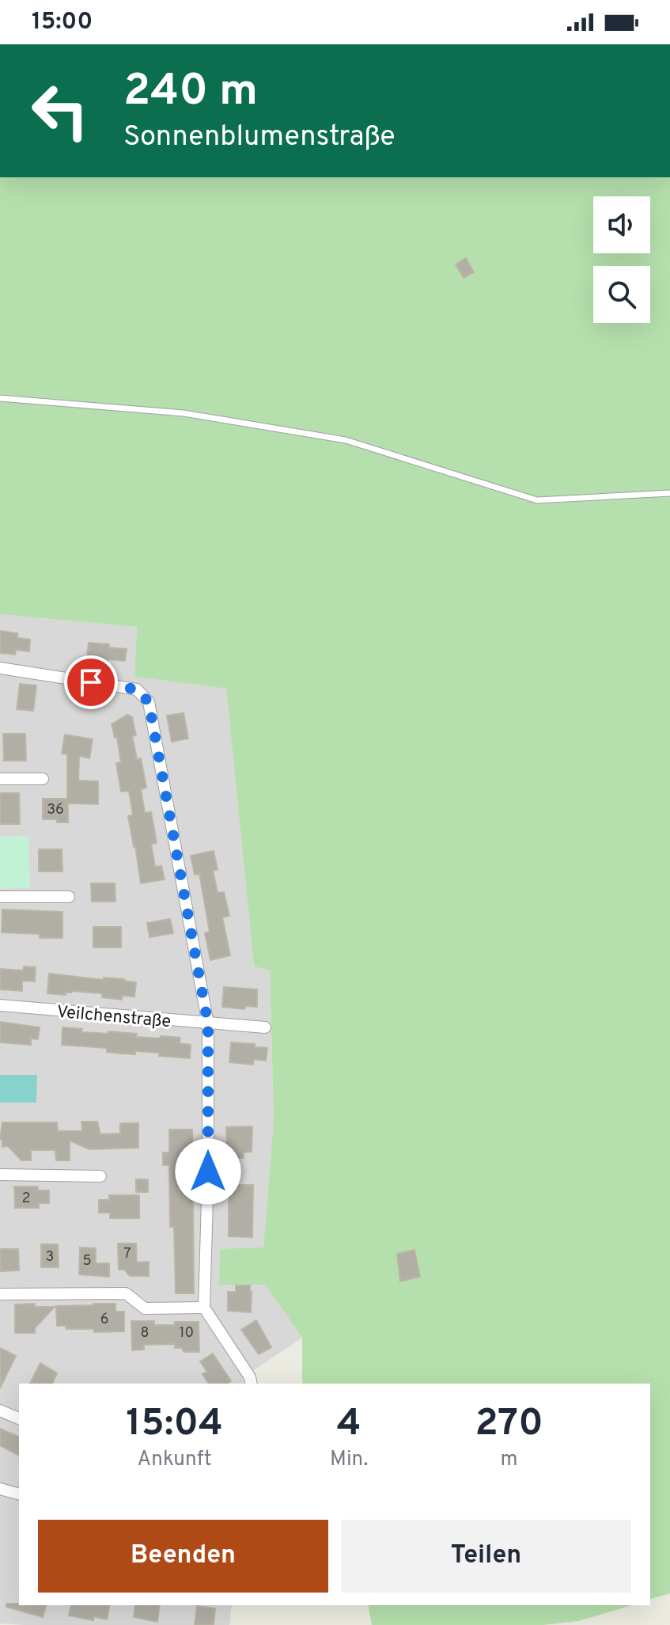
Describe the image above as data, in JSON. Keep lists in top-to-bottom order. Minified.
{"streets":{"street":["Veilchenstraße"]},"house_numbers":["36","2","7","3","5","6","8","10"],"page":{"status":"15:00","turn":["240 m","Sonnenblumenstraße"],"eta":["15:04","Ankunft","4","Min.","270","m"],"buttons":["Beenden","Teilen"]}}
